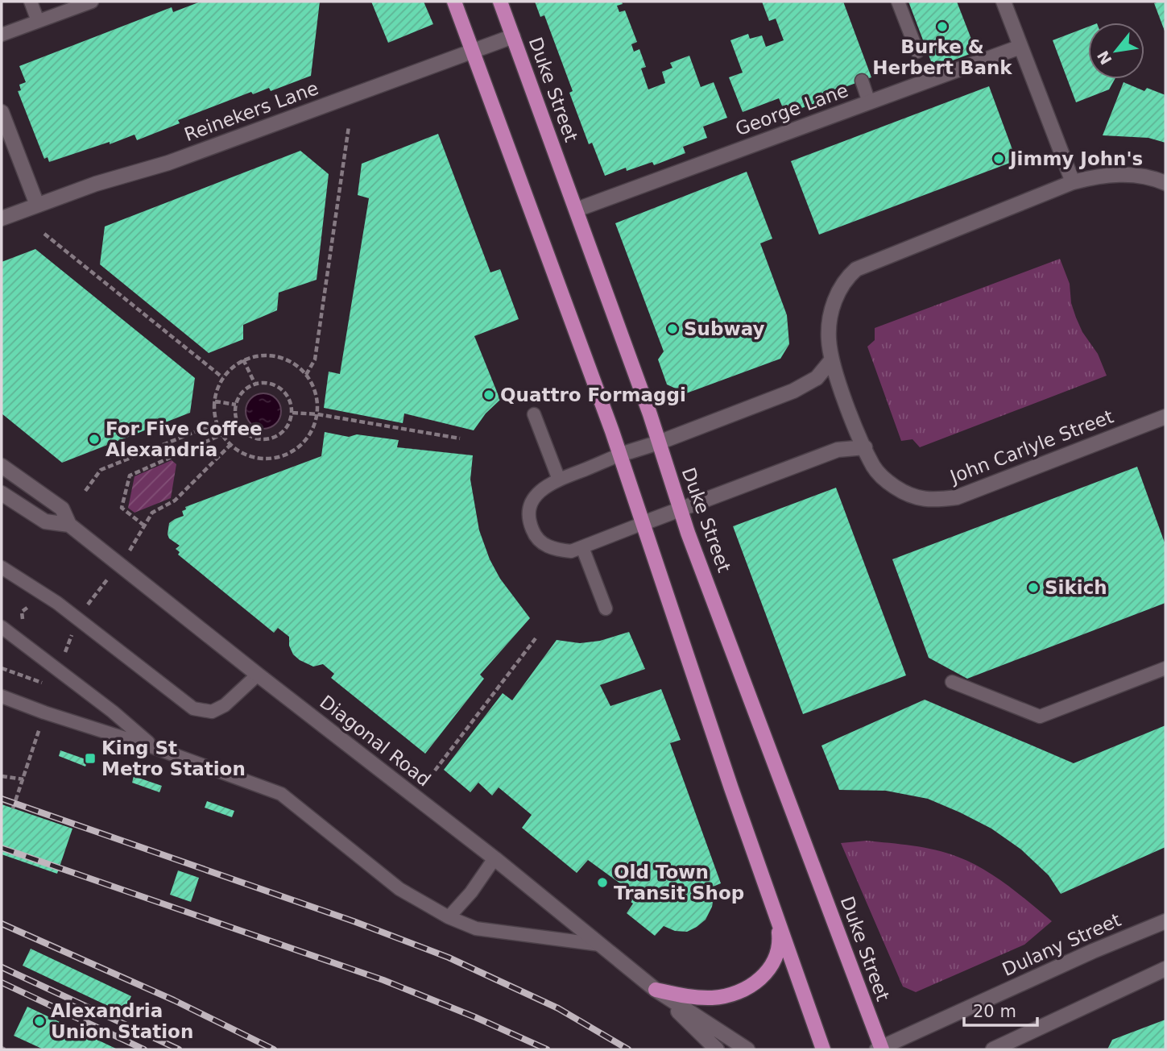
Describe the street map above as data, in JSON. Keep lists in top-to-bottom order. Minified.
{"streets":{"main road":["Duke Street"],"street":["George Lane","Reinekers Lane","John Carlyle Street","Diagonal Road","Dulany Street"]},"crossings":[["Duke Street","George Lane"],["Duke Street","Reinekers Lane"],["Duke Street","Dulany Street"]],"places":{"other":["Burke & Herbert Bank","Jimmy John's","Subway","Quattro Formaggi","For Five Coffee Alexandria","Sikich","Old Town Transit Shop","Alexandria Union Station"],"transit":["King St Metro Station"]},"scale_bar":"20 m","north":"bottom left"}
